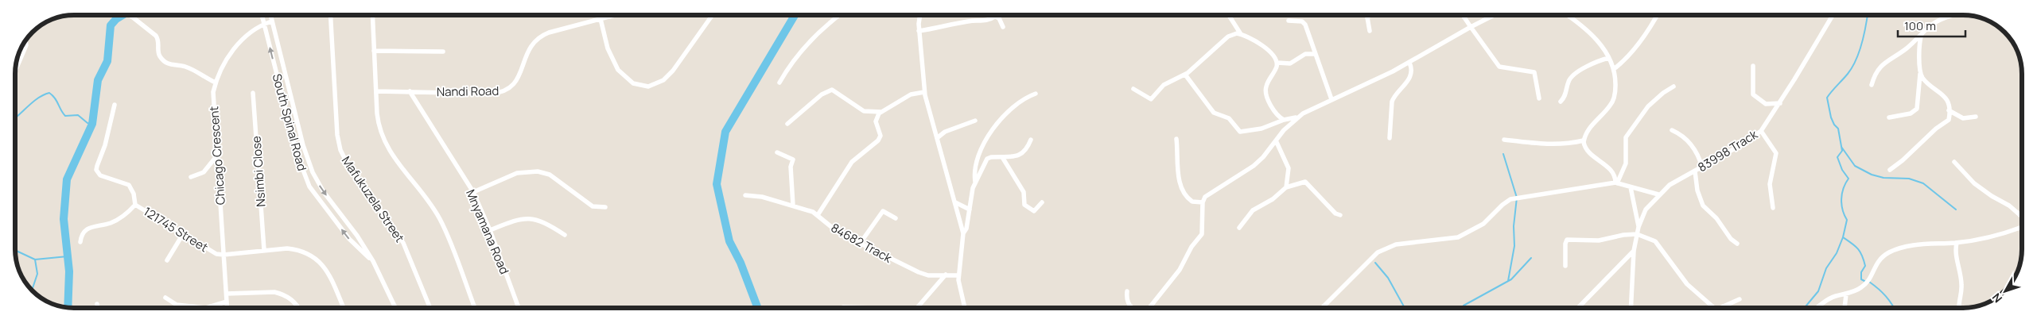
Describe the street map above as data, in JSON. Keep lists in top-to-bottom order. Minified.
{"streets":{"street":["Nandi Road","South Spinal Road","83998 Track","Chicago Crescent","Nsimbi Close","Mafukuzela Street","121745 Street","Mnyamana Road","84682 Track"]},"crossings":[["Nandi Road","Mnyamana Road"],["South Spinal Road","Chicago Crescent"],["Chicago Crescent","121745 Street"]],"scale_bar":"100 m","north":"bottom left"}
